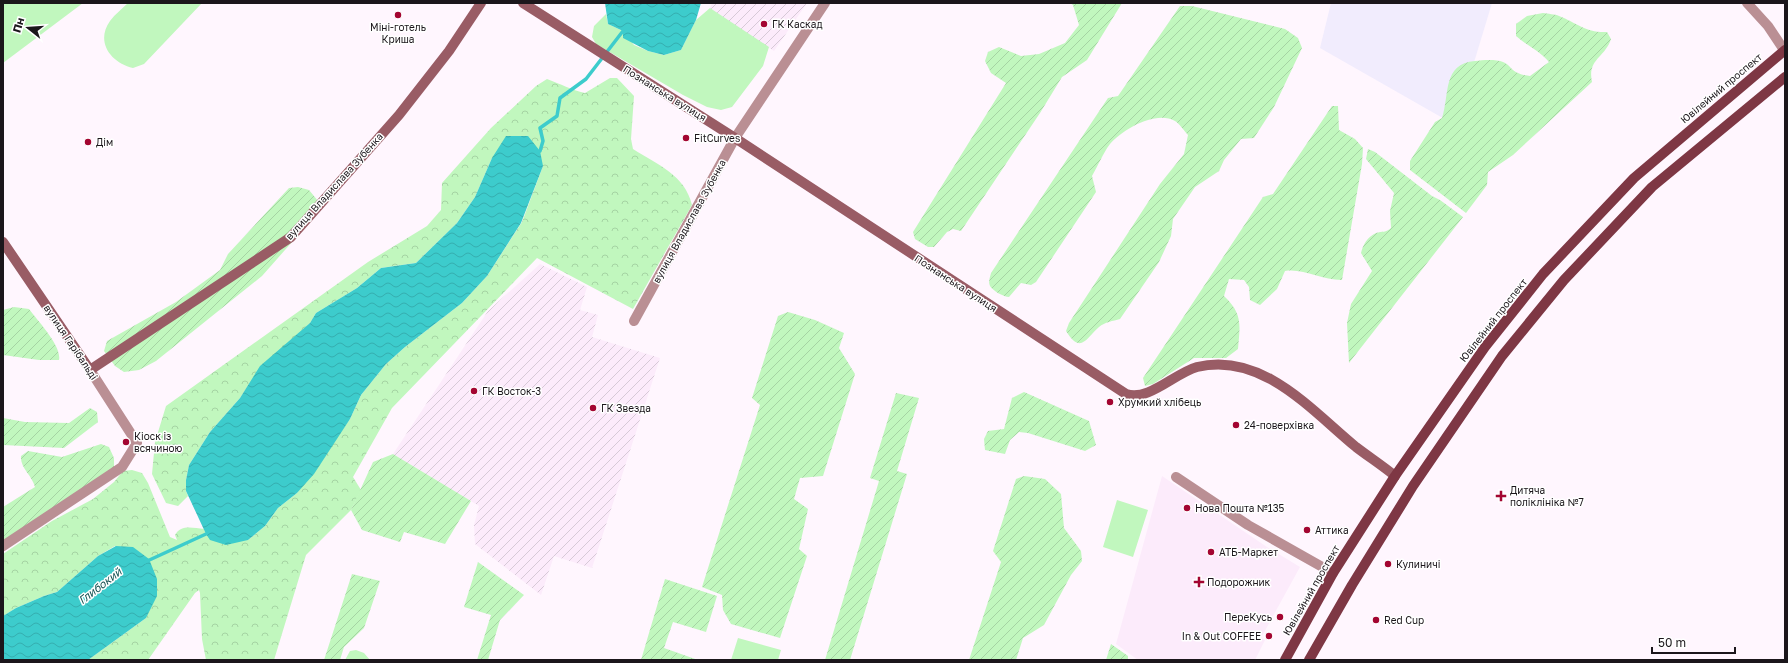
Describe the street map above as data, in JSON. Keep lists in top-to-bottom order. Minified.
{"streets":{"main road":["Ювілейний проспект"],"street":["Познанська вулиця","вулиця Владислава Зубенка","вулиця Гарібальді"]},"crossings":[["Ювілейний проспект","Познанська вулиця"],["Познанська вулиця","вулиця Владислава Зубенка"],["вулиця Владислава Зубенка","вулиця Гарібальді"]],"water":["Глибокий"],"places":{"other":["Міні-готель Криша","ГК Каскад","FitCurves","Дім","ГК Восток-3","Хрумкий хлібець","ГК Звезда","24-поверхівка","Кіоск із всячиною","Нова Пошта №135","Аттика","АТБ-Маркет","Кулиничі","ПереКусь","Red Cup","In & Out COFFEE"],"health":["Дитяча поліклініка №7","Подорожник"]},"scale_bar":"50 m","north":"left"}
